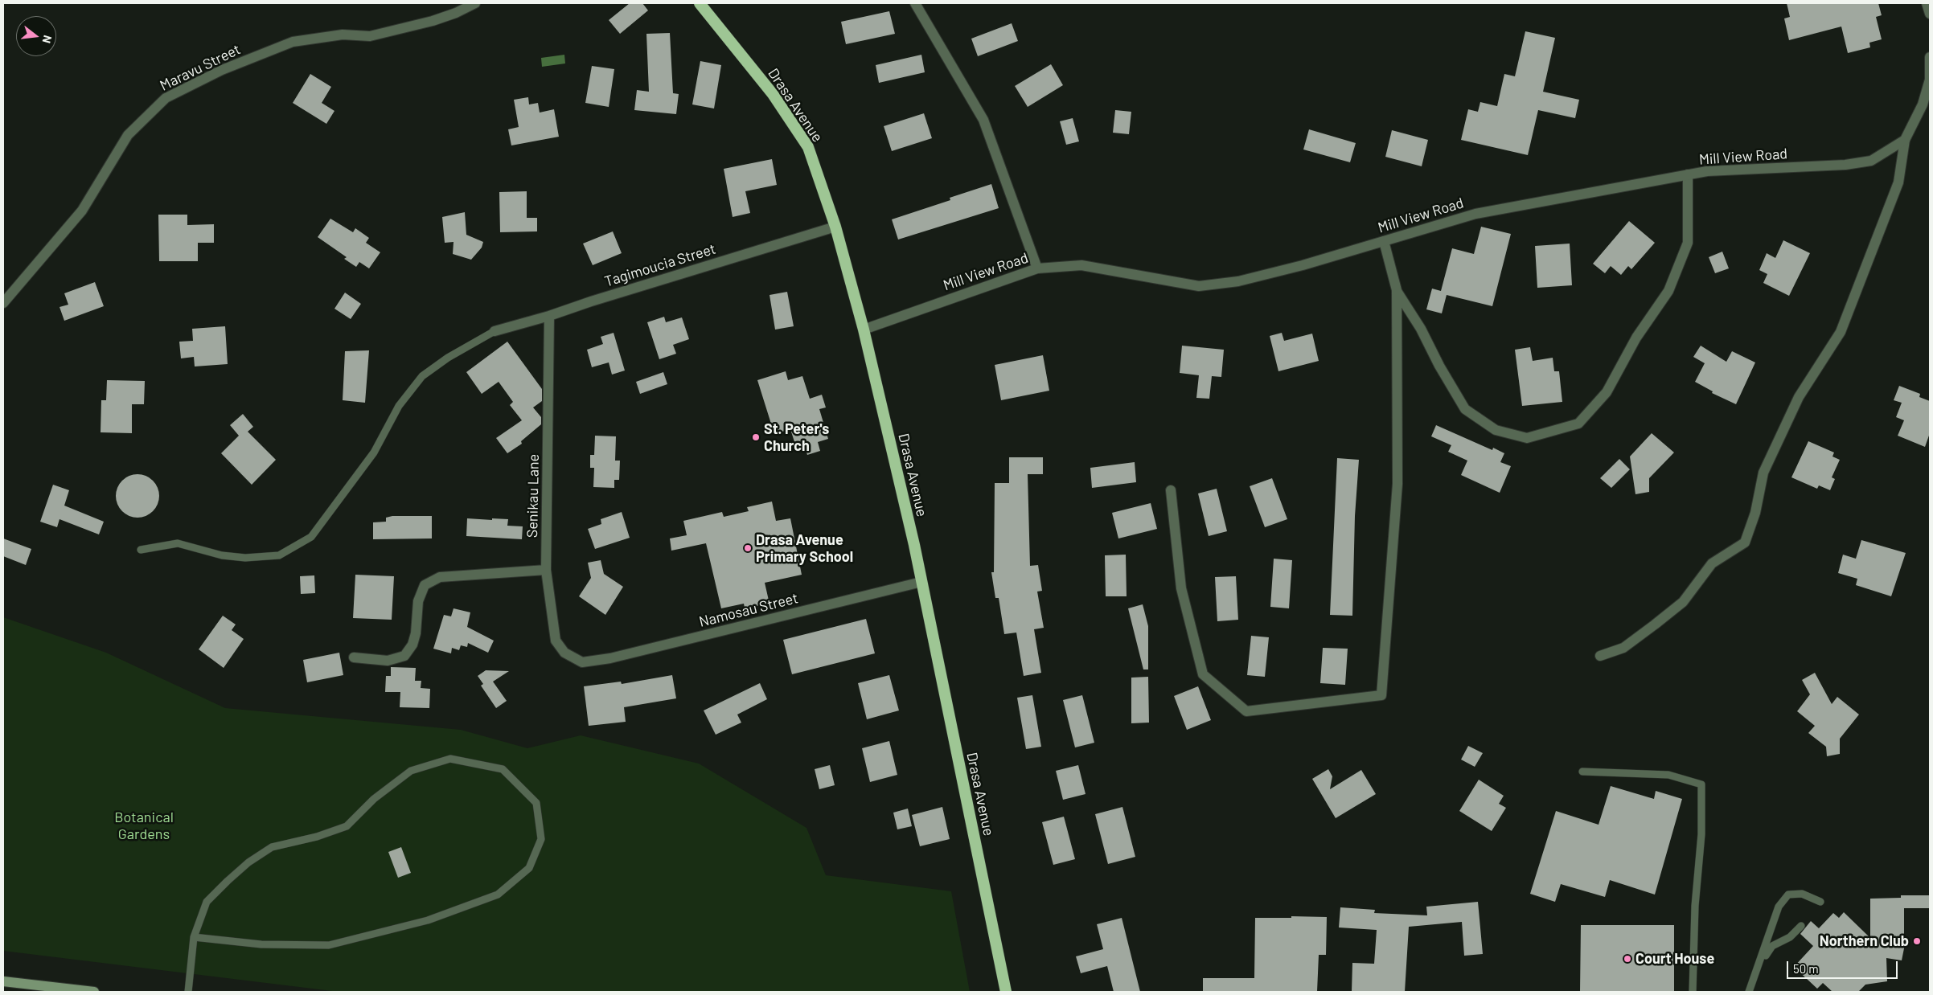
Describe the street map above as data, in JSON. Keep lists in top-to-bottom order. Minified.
{"streets":{"highway":["Drasa Avenue"],"street":["Maravu Street","Mill View Road","Tagimoucia Street","Senikau Lane","Namosau Street"]},"crossings":[["Drasa Avenue","Mill View Road"],["Drasa Avenue","Tagimoucia Street"],["Drasa Avenue","Namosau Street"],["Tagimoucia Street","Senikau Lane"],["Senikau Lane","Namosau Street"]],"parks":["Botanical Gardens"],"places":["St. Peter's Church","Drasa Avenue Primary School","Northern Club","Court House"],"scale_bar":"50 m","north":"right"}
